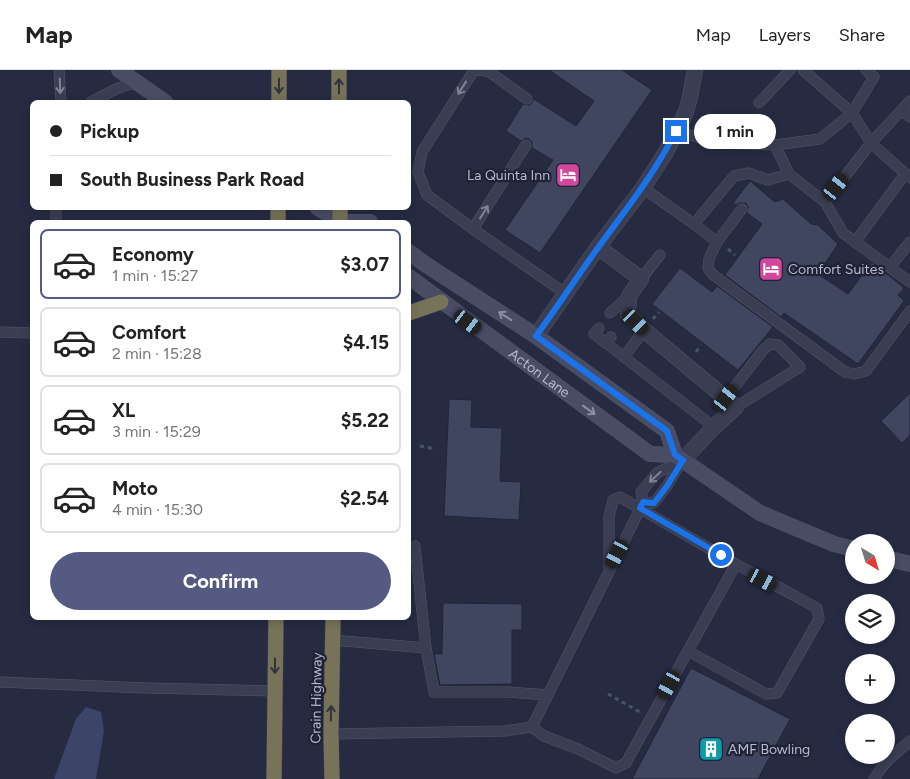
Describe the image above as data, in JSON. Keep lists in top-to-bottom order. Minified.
{"streets":{"highway":["Crain Highway"],"main road":["Acton Lane"]},"places":{"hotel":["La Quinta Inn","Comfort Suites"],"building":["AMF Bowling"]},"north":"bottom right","page":{"header":"Map","nav":["Map","Layers","Share"],"banner":["Pickup","South Business Park Road"],"bubble":"1 min","list":[{"name":"Economy","note":"1 min · 15:27","value":"$3.07"},{"name":"Comfort","note":"2 min · 15:28","value":"$4.15"},{"name":"XL","note":"3 min · 15:29","value":"$5.22"},{"name":"Moto","note":"4 min · 15:30","value":"$2.54"}],"map_buttons":["+","−"],"buttons":"Confirm"}}
